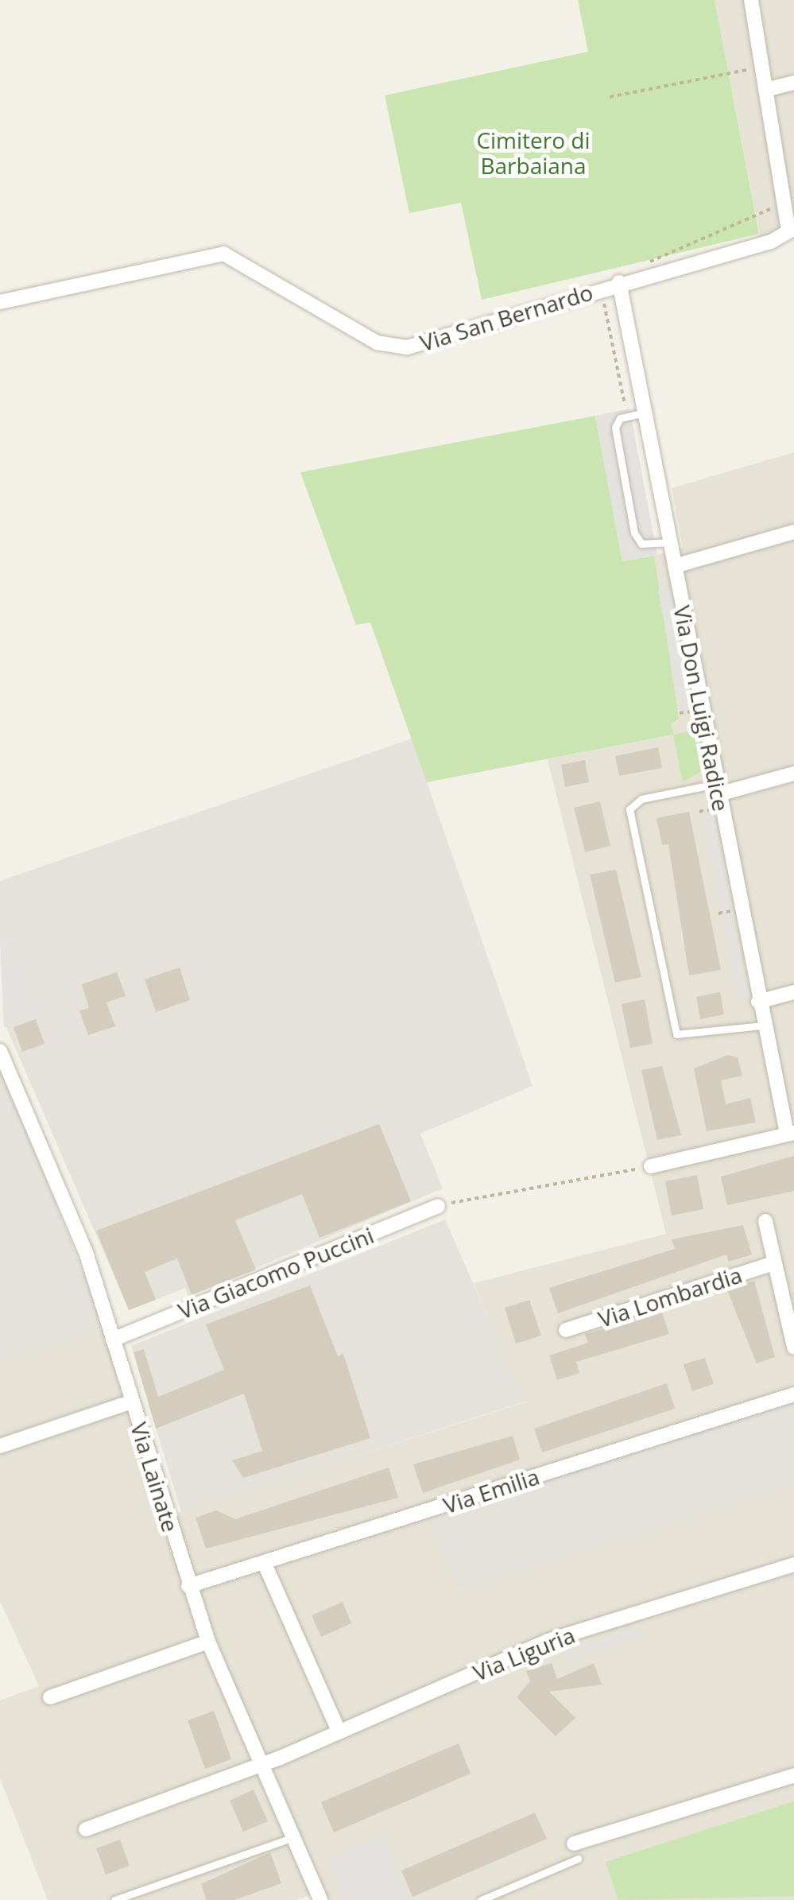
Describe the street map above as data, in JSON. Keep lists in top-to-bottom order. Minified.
{"streets":{"street":["Via San Bernardo","Via Don Luigi Radice","Via Giacomo Puccini","Via Lombardia","Via Lainate","Via Emilia","Via Liguria"]},"crossings":[["Via San Bernardo","Via Don Luigi Radice"],["Via Giacomo Puccini","Via Lainate"],["Via Lainate","Via Emilia"],["Via Lainate","Via Liguria"]],"parks":["Cimitero di Barbaiana"]}
